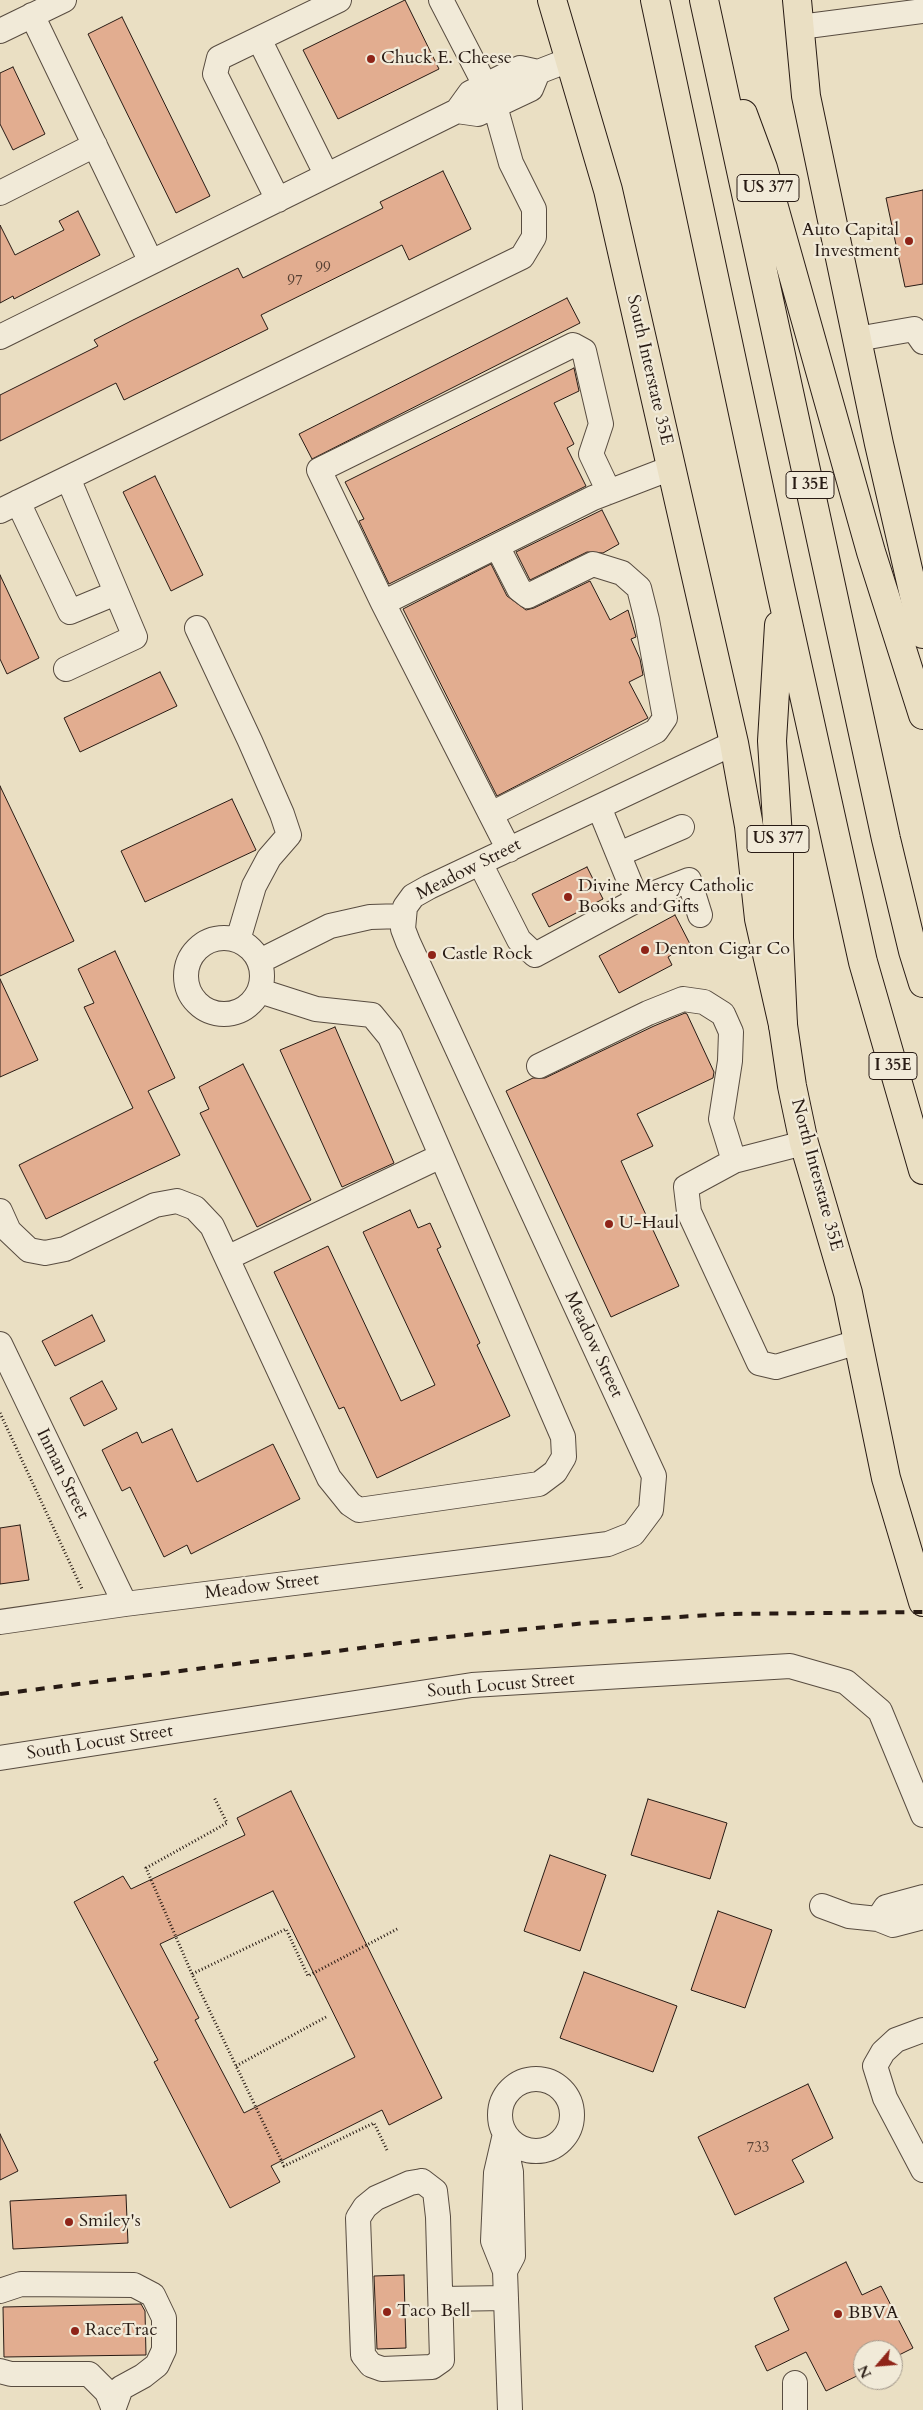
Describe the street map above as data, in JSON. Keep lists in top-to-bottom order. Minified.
{"streets":{"main road":["US 377","South Interstate 35E","I 35E","North Interstate 35E"],"street":["Meadow Street","Inman Street","South Locust Street"]},"crossings":[["US 377","I 35E"],["US 377","North Interstate 35E"],["South Interstate 35E","Meadow Street"],["South Interstate 35E","North Interstate 35E"],["Meadow Street","North Interstate 35E"],["Meadow Street","Inman Street"]],"places":["Chuck E. Cheese","Auto Capital Investment","Divine Mercy Catholic Books and Gifts","Denton Cigar Co","Castle Rock","U-Haul","Smiley's","Taco Bell","BBVA","RaceTrac"],"house_numbers":["99","97","733"],"north":"bottom left"}
